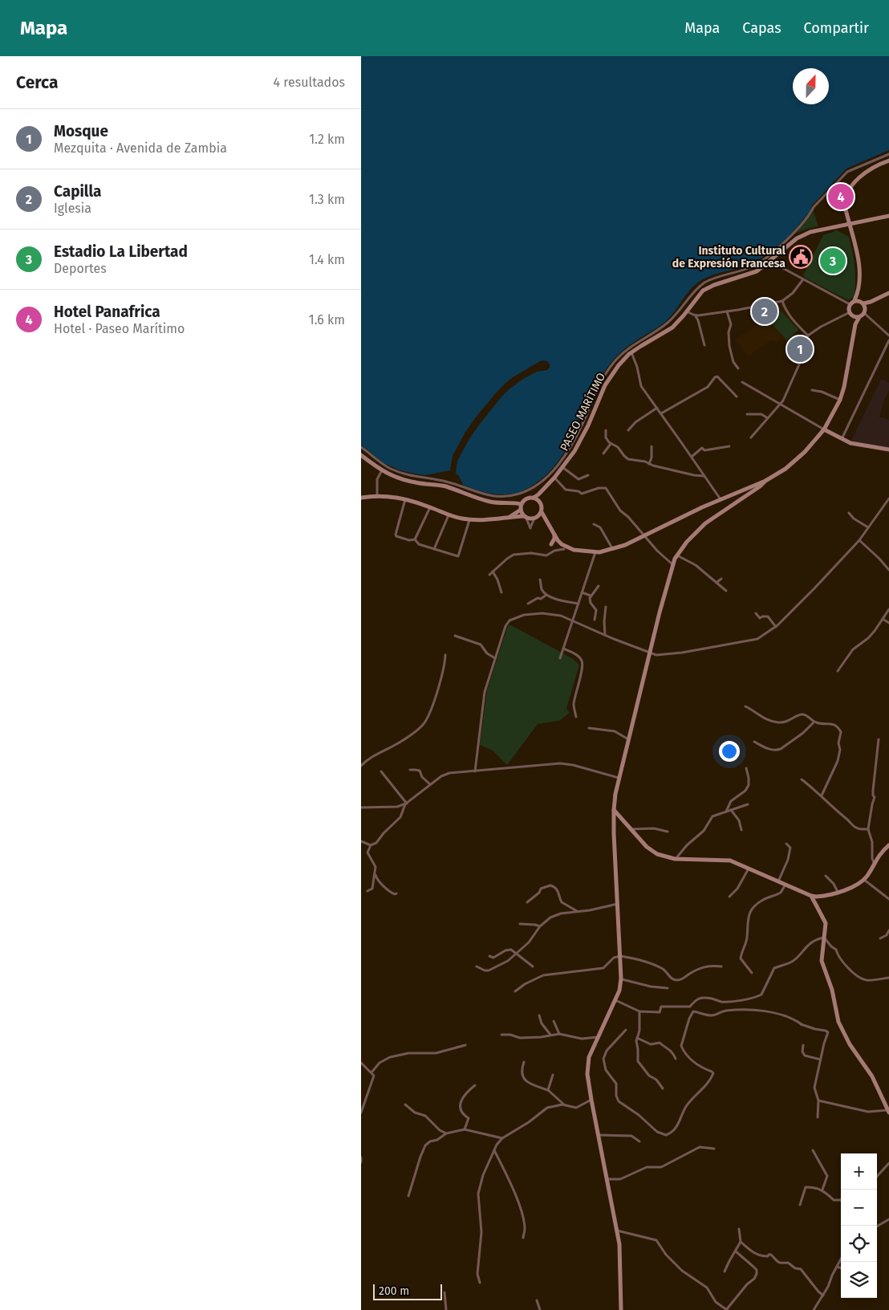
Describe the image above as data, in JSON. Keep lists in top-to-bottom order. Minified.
{"streets":{"main road":["PASEO MARÍTIMO"]},"places":{"public building":["Instituto Cultural de Expresión Francesa"]},"scale_bar":"200 m","north":"top","page":{"header":"Mapa","nav":["Mapa","Capas","Compartir"],"heading":["Cerca","4 resultados"],"list":[{"mark":"1","name":"Mosque","note":"Mezquita · Avenida de Zambia","value":"1.2 km"},{"mark":"2","name":"Capilla","note":"Iglesia","value":"1.3 km"},{"mark":"3","name":"Estadio La Libertad","note":"Deportes","value":"1.4 km"},{"mark":"4","name":"Hotel Panafrica","note":"Hotel · Paseo Marítimo","value":"1.6 km"}],"pins":["4","3","2","1"],"map_buttons":["+","−"],"scale":"200 m"}}
